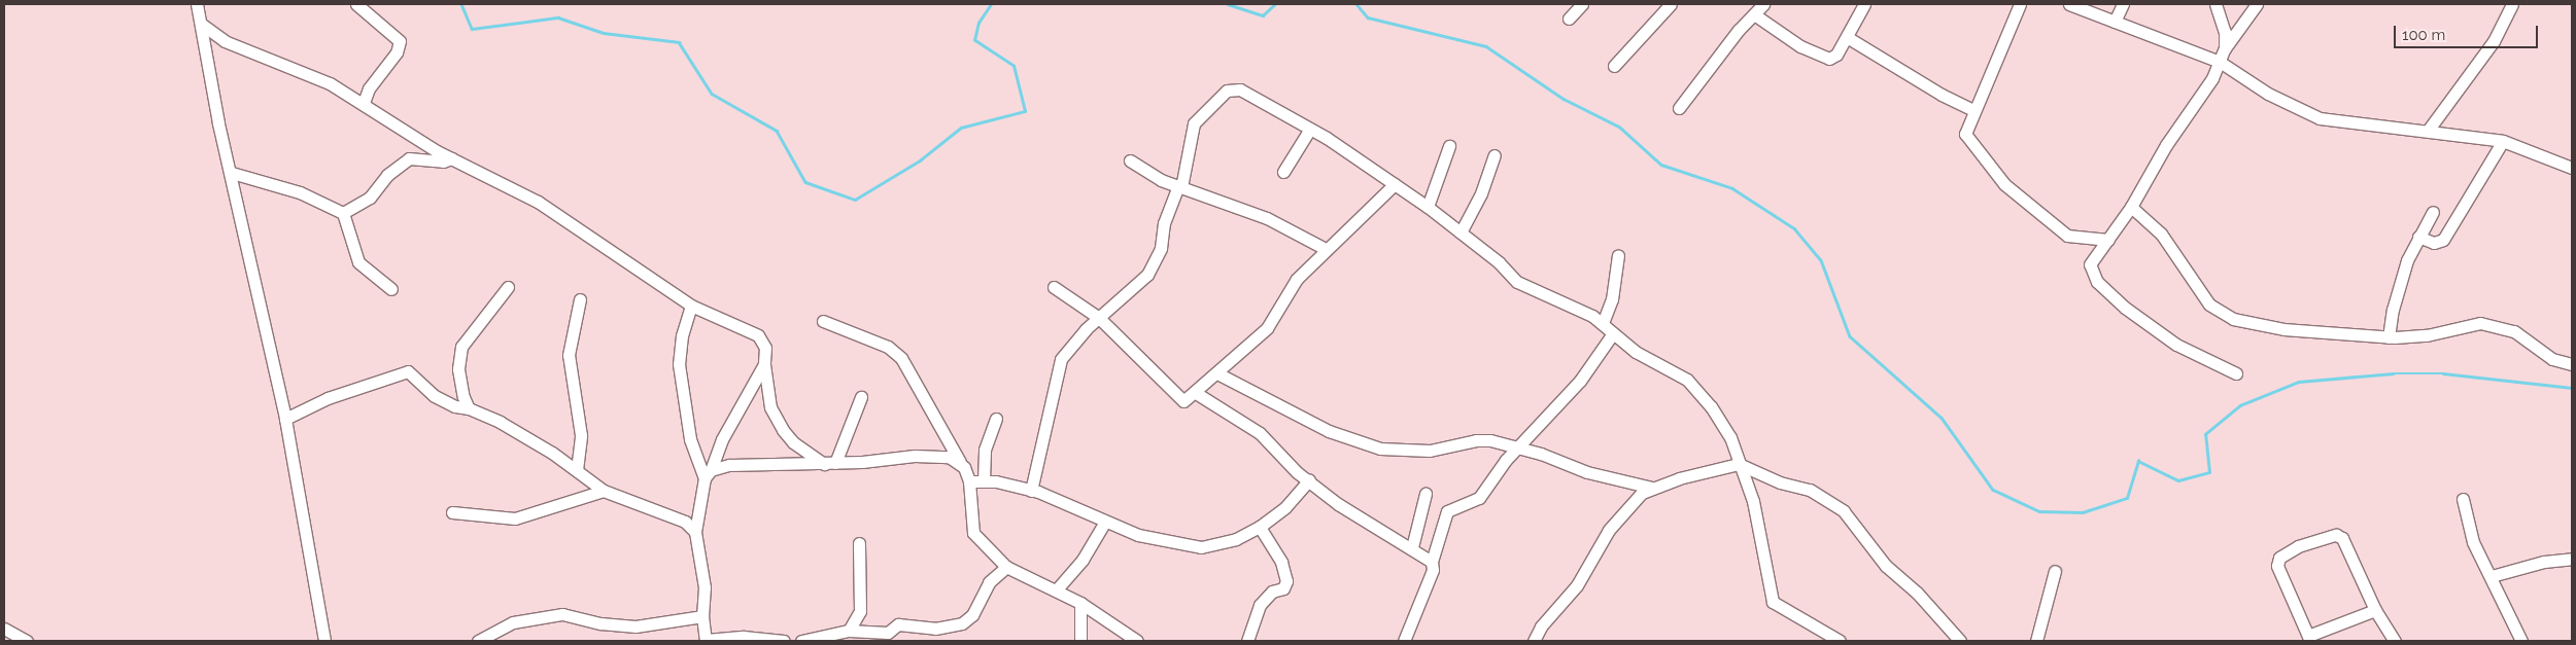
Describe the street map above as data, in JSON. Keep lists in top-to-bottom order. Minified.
{"scale_bar":"100 m"}
